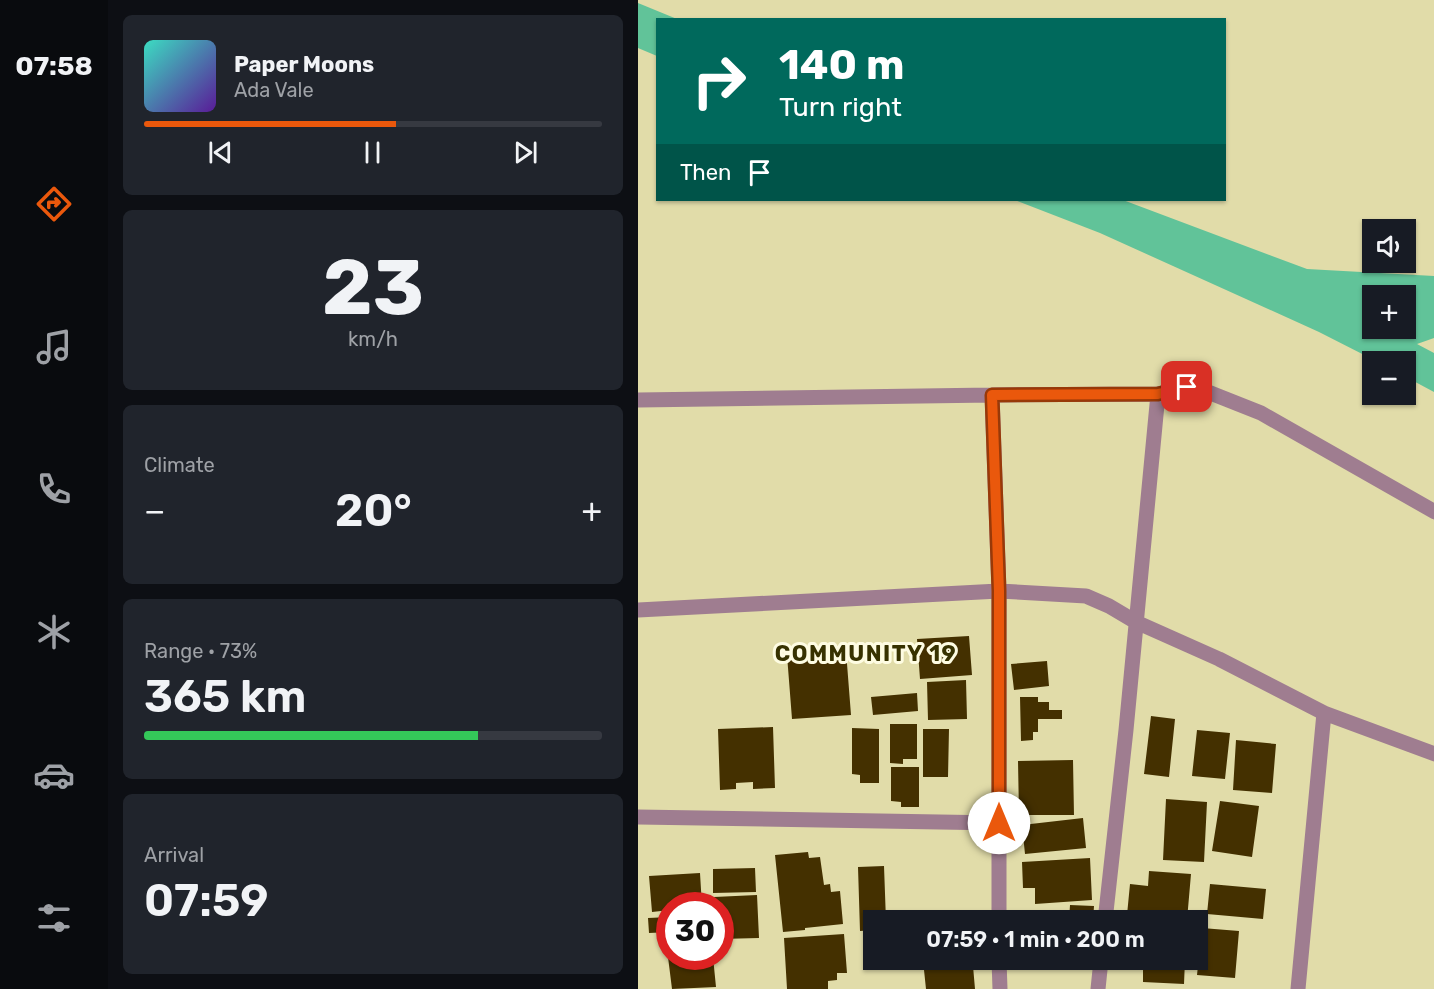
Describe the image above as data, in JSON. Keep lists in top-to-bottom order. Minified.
{"districts":["COMMUNITY 19"],"page":{"tabs":"07:58","turn":["140 m","Turn right"],"song":["Paper Moons","Ada Vale"],"then":"Then","tile":[["23","km/h"],"Climate",["Range · 73%","365 km"],["Arrival","07:59"]],"map_buttons":["+","−"],"heat":["−","20°","+"],"limit":"30","trip":"07:59 · 1 min · 200 m"}}
